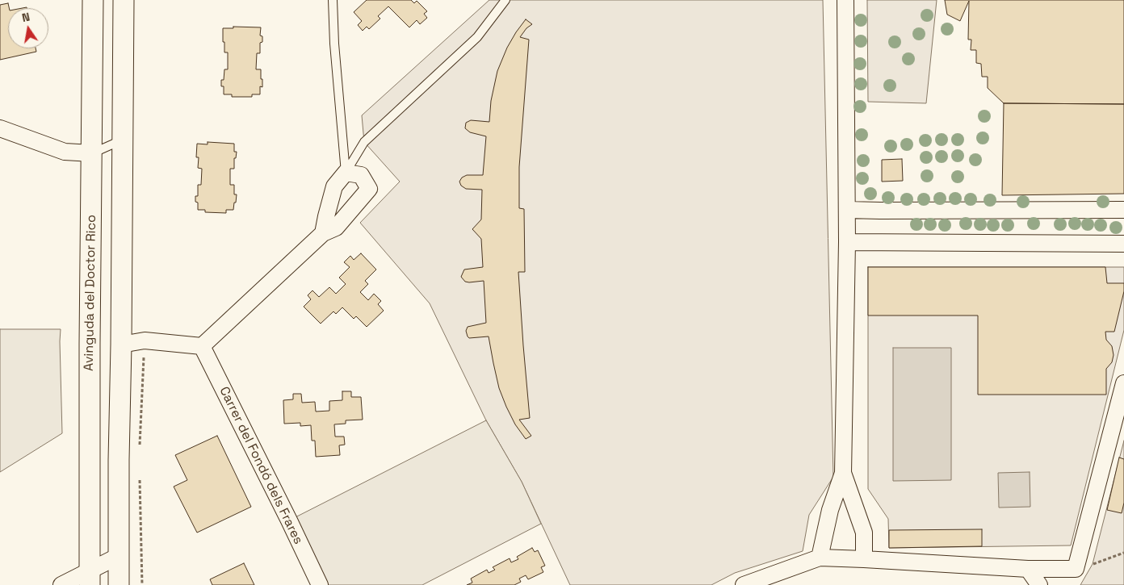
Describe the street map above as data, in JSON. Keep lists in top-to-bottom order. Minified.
{"streets":{"street":["Avinguda del Doctor Rico","Carrer del Fondó dels Frares"]},"north":"top"}
